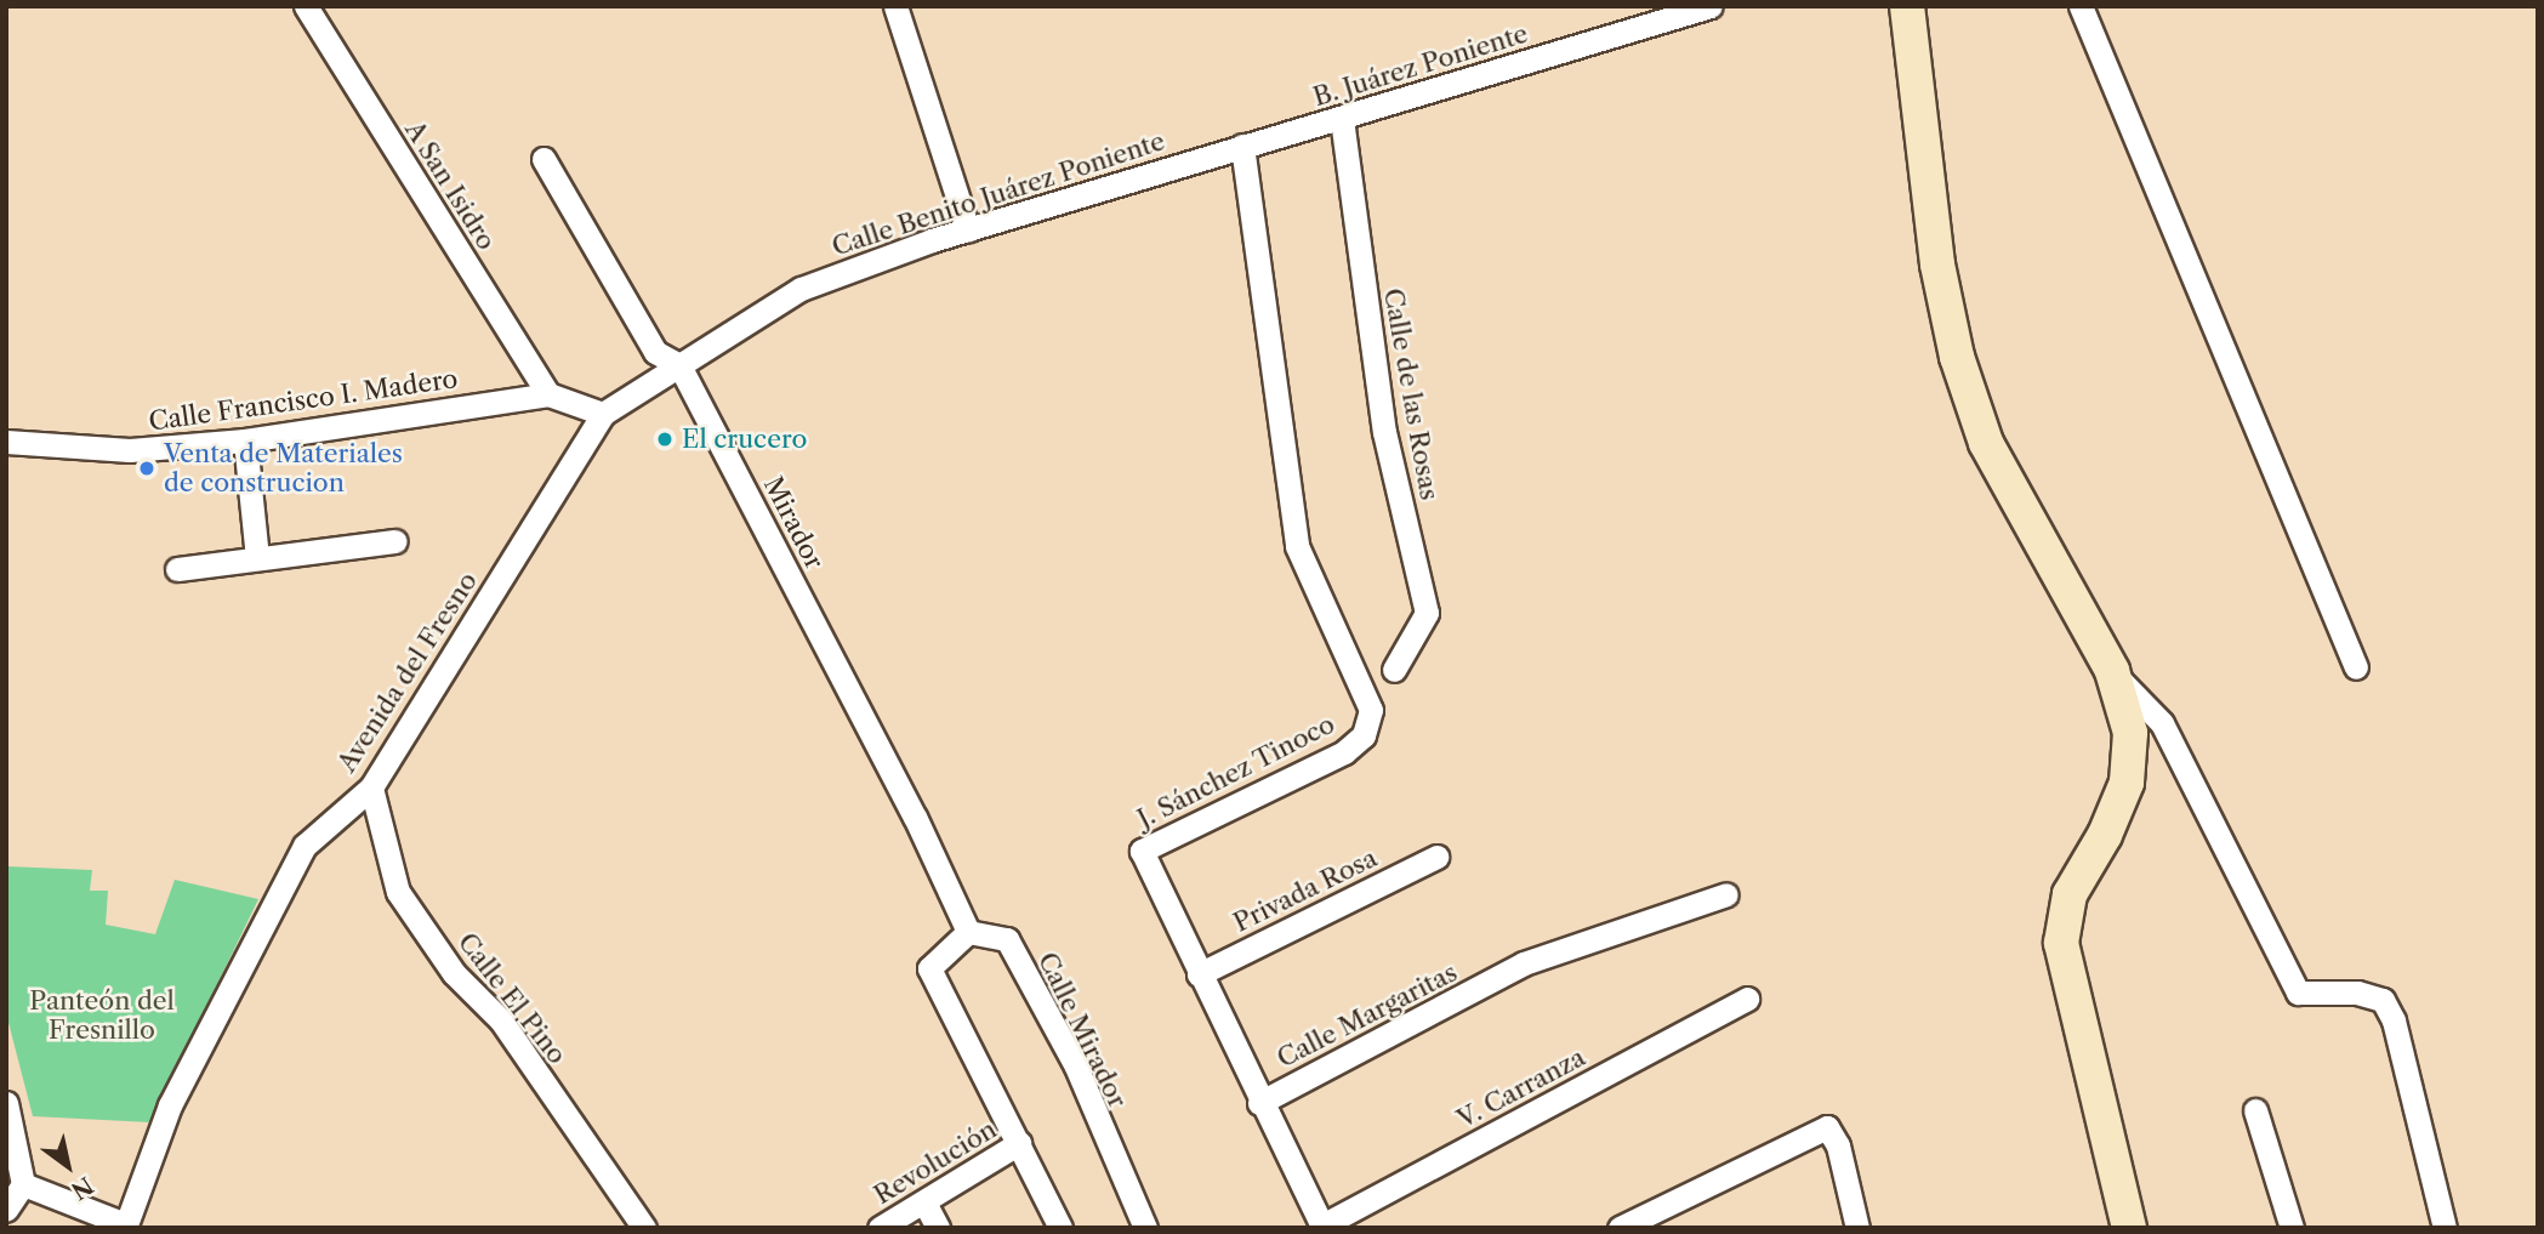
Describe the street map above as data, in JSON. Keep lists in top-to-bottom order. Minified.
{"streets":{"street":["B. Juárez Poniente","A San Isidro","Calle Benito Juárez Poniente","Calle de las Rosas","Calle Francisco I. Madero","Mirador","Avenida del Fresno","J. Sánchez Tinoco","Privada Rosa","Calle El Pino","Calle Margaritas","Calle Mirador","V. Carranza","Revolución"]},"crossings":[["B. Juárez Poniente","Calle Benito Juárez Poniente"],["B. Juárez Poniente","Calle de las Rosas"],["B. Juárez Poniente","J. Sánchez Tinoco"],["A San Isidro","Calle Francisco I. Madero"],["Calle Benito Juárez Poniente","Calle Francisco I. Madero"],["Calle Benito Juárez Poniente","Mirador"],["Calle Benito Juárez Poniente","Avenida del Fresno"],["Calle Benito Juárez Poniente","J. Sánchez Tinoco"],["Calle Francisco I. Madero","Avenida del Fresno"],["Mirador","Calle Mirador"],["Avenida del Fresno","Calle El Pino"],["J. Sánchez Tinoco","Privada Rosa"],["J. Sánchez Tinoco","Calle Margaritas"],["J. Sánchez Tinoco","V. Carranza"]],"parks":["Panteón del Fresnillo"],"places":["El crucero","Venta de Materiales de construcion"],"north":"bottom right"}
